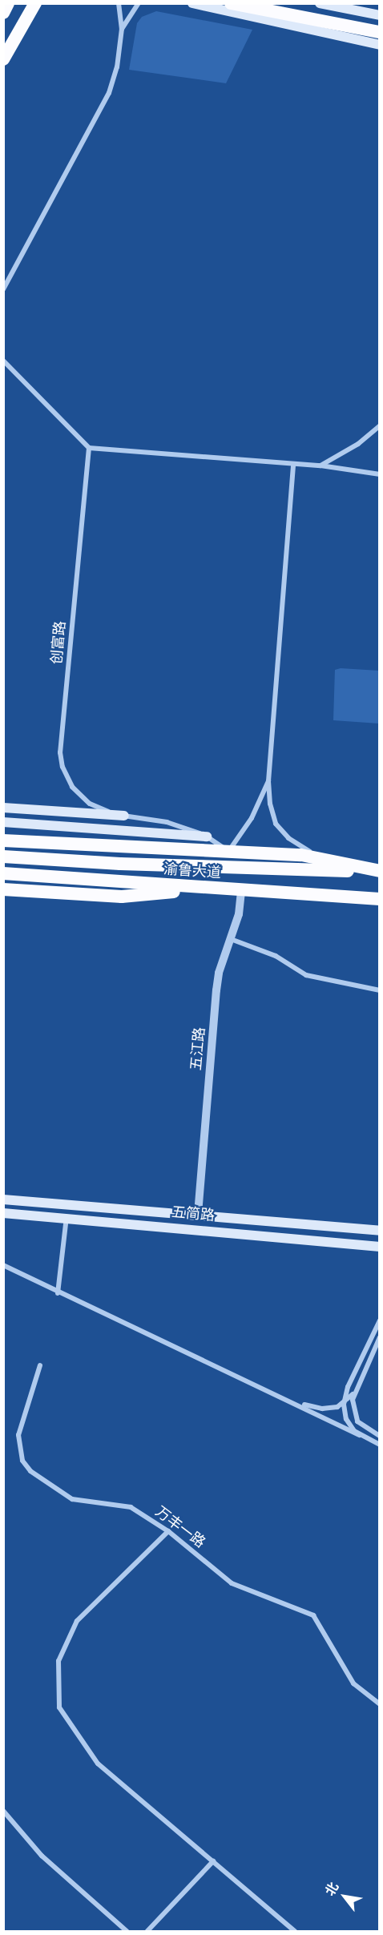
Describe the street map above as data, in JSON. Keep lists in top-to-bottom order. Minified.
{"streets":{"highway":["渝鲁大道"],"main road":["五简路"],"street":["创富路","五江路","万丰一路"]},"crossings":[["创富路","渝鲁大道"],["渝鲁大道","五江路"],["五江路","五简路"]],"north":"top left"}
